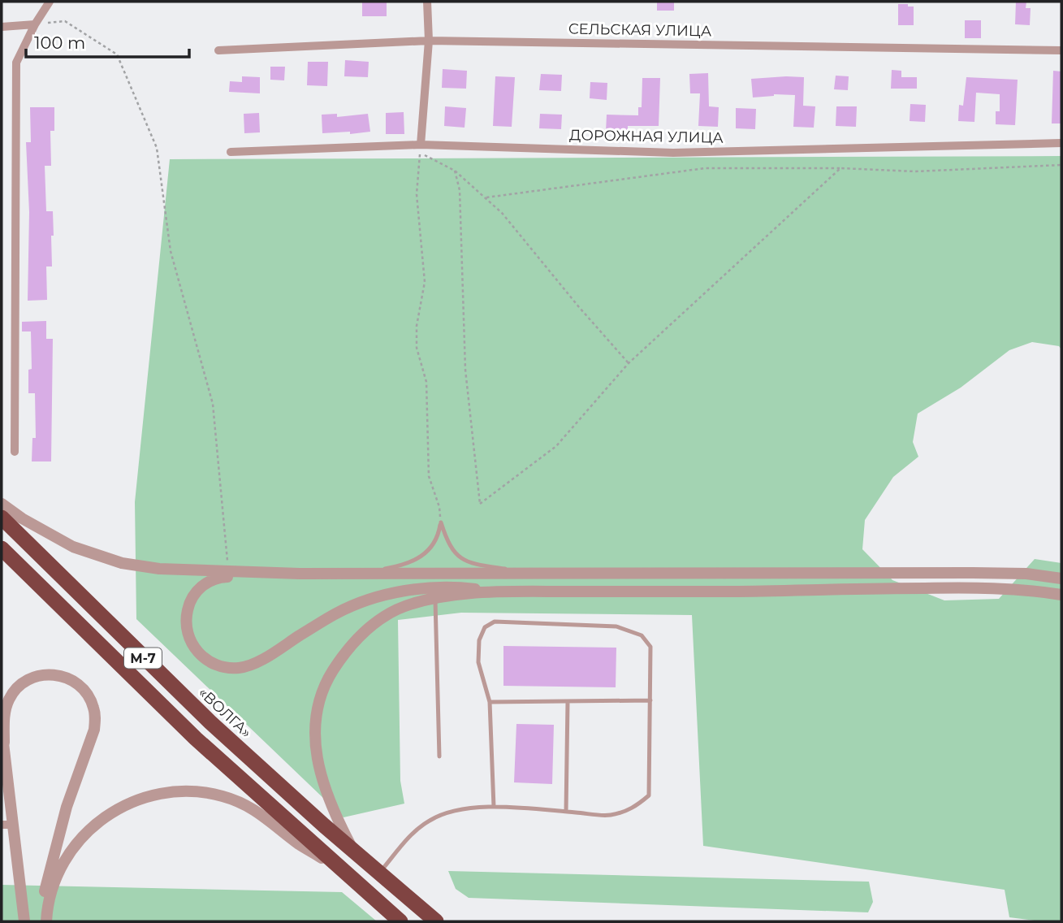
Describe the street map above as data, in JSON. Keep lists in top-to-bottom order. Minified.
{"streets":{"highway":["М-7","«ВОЛГА»"],"street":["СЕЛЬСКАЯ УЛИЦА","ДОРОЖНАЯ УЛИЦА"]},"scale_bar":"100 m"}
